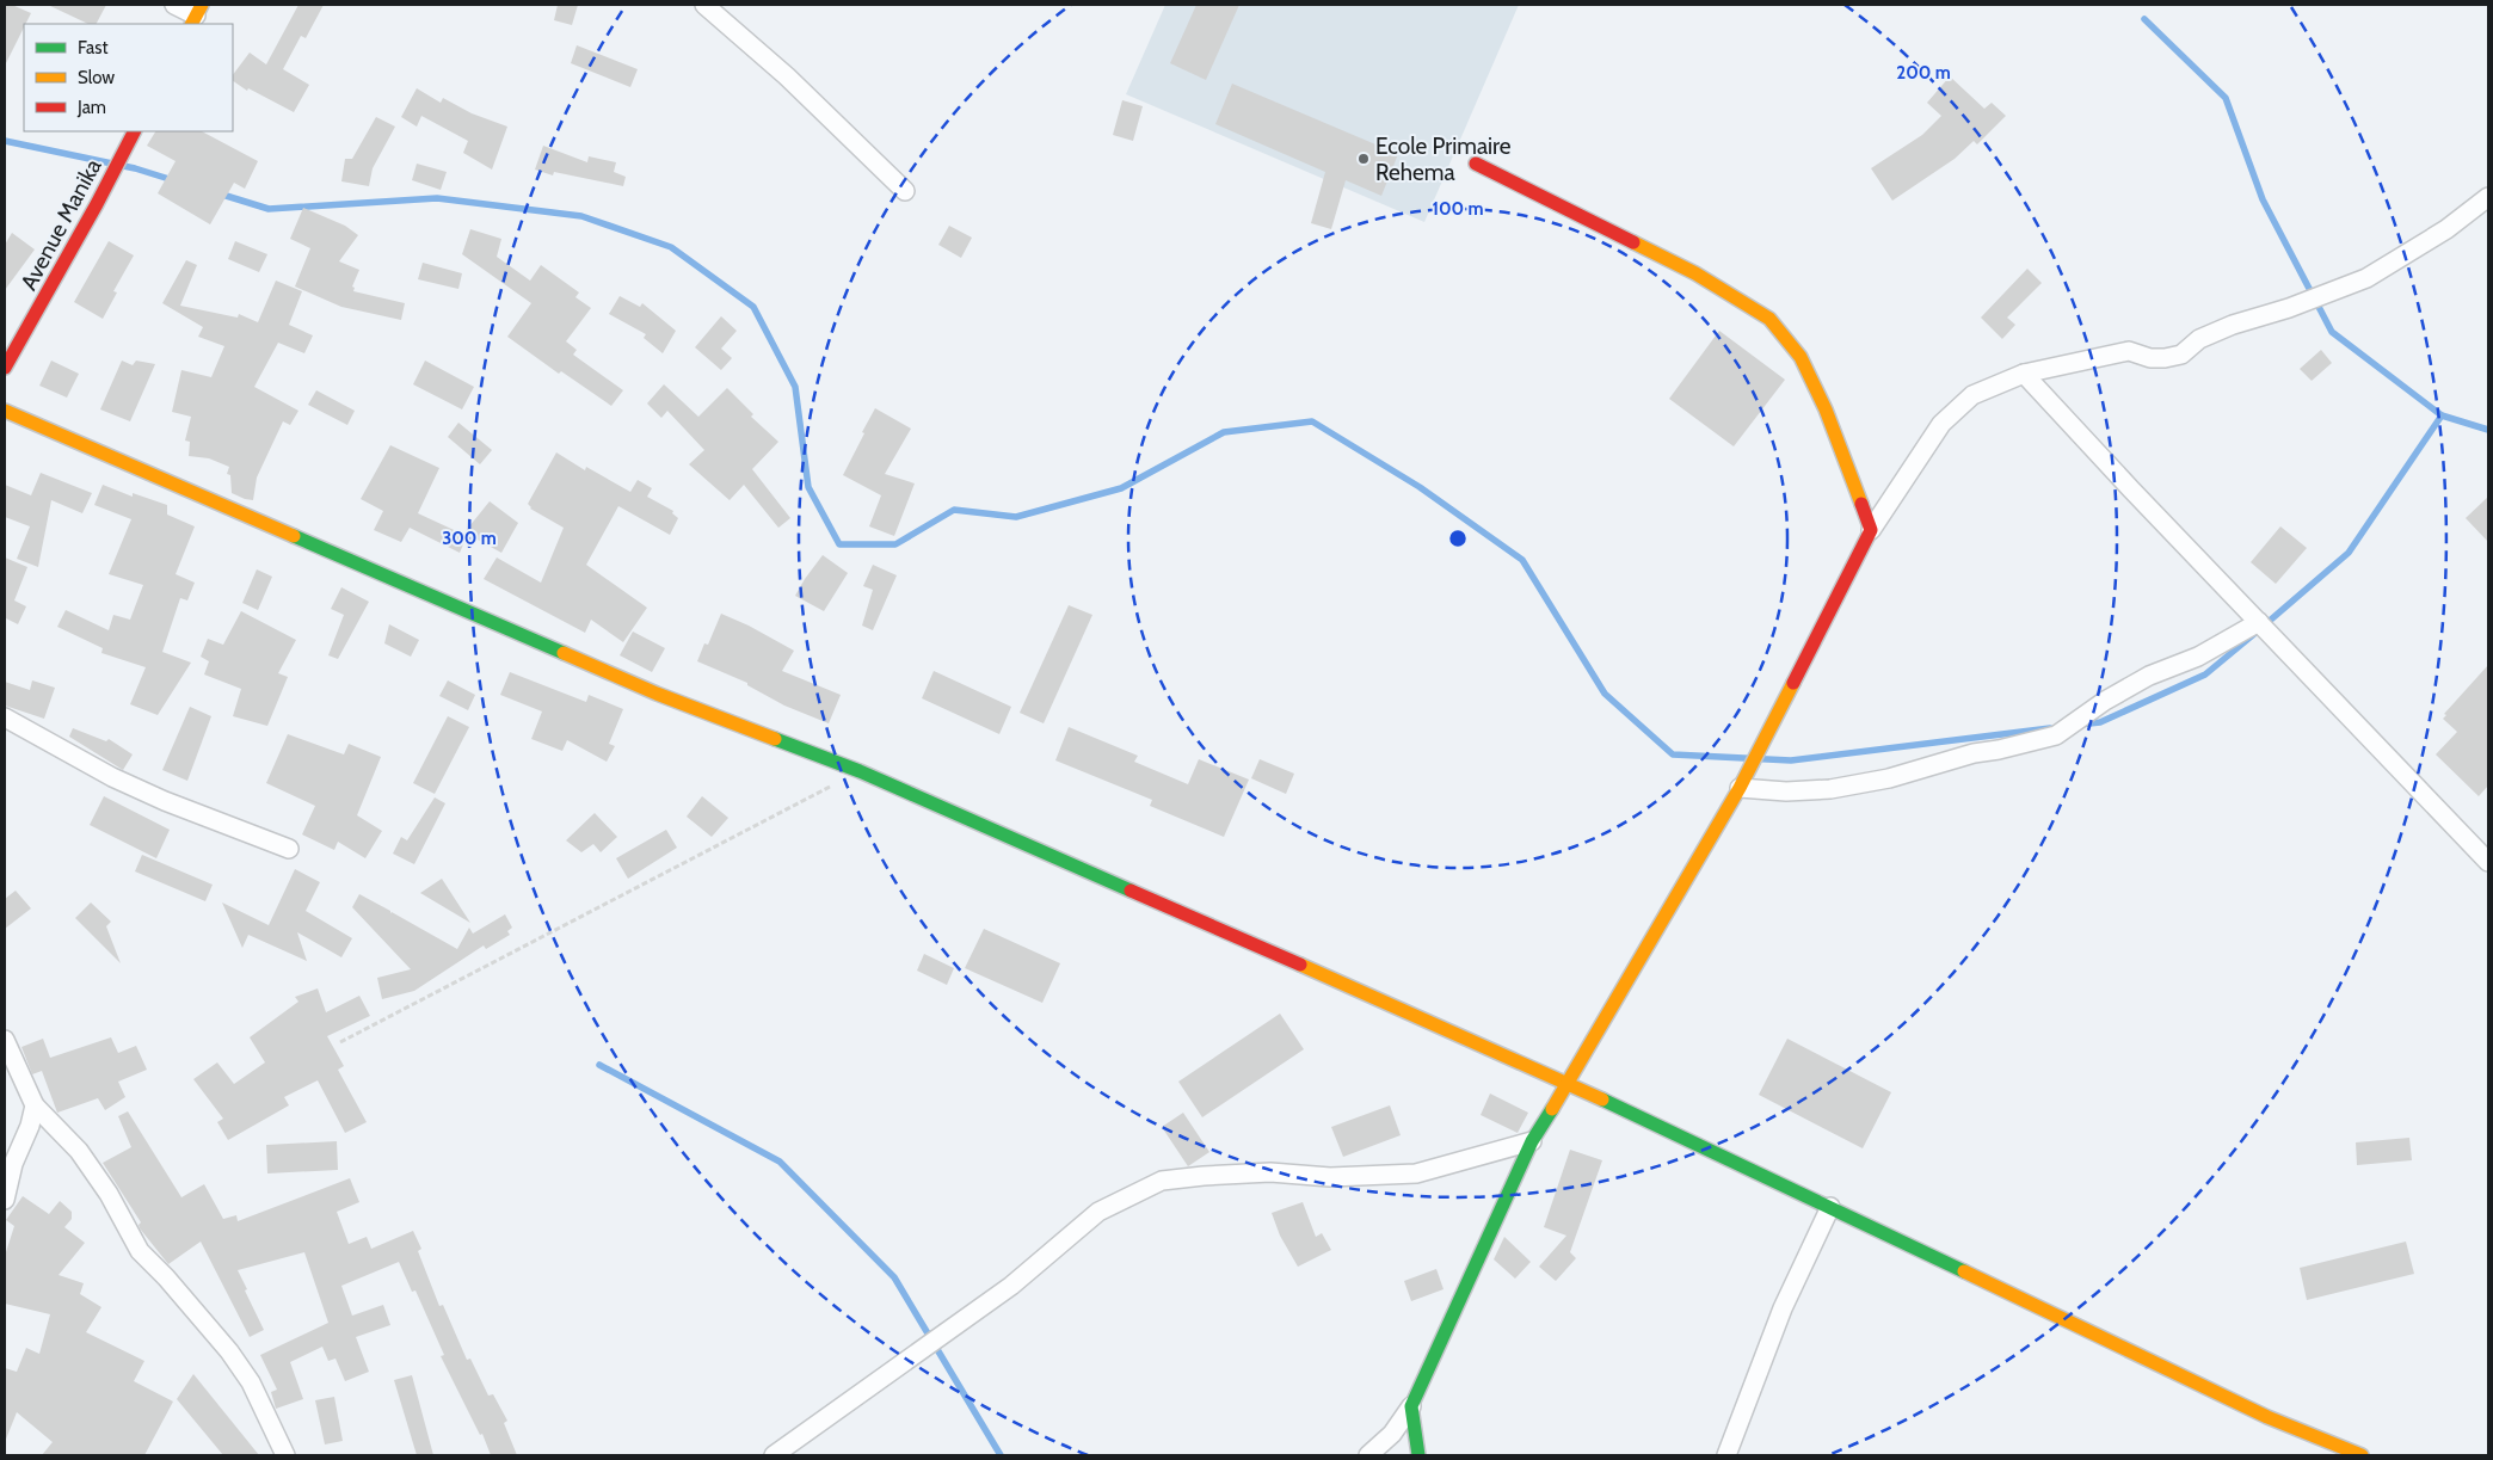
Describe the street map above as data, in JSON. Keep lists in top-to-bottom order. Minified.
{"streets":{"street":["Avenue Manika"]},"places":["Ecole Primaire Rehema"],"legend":["Fast","Slow","Jam"],"rings":["200 m","100 m","300 m"]}
